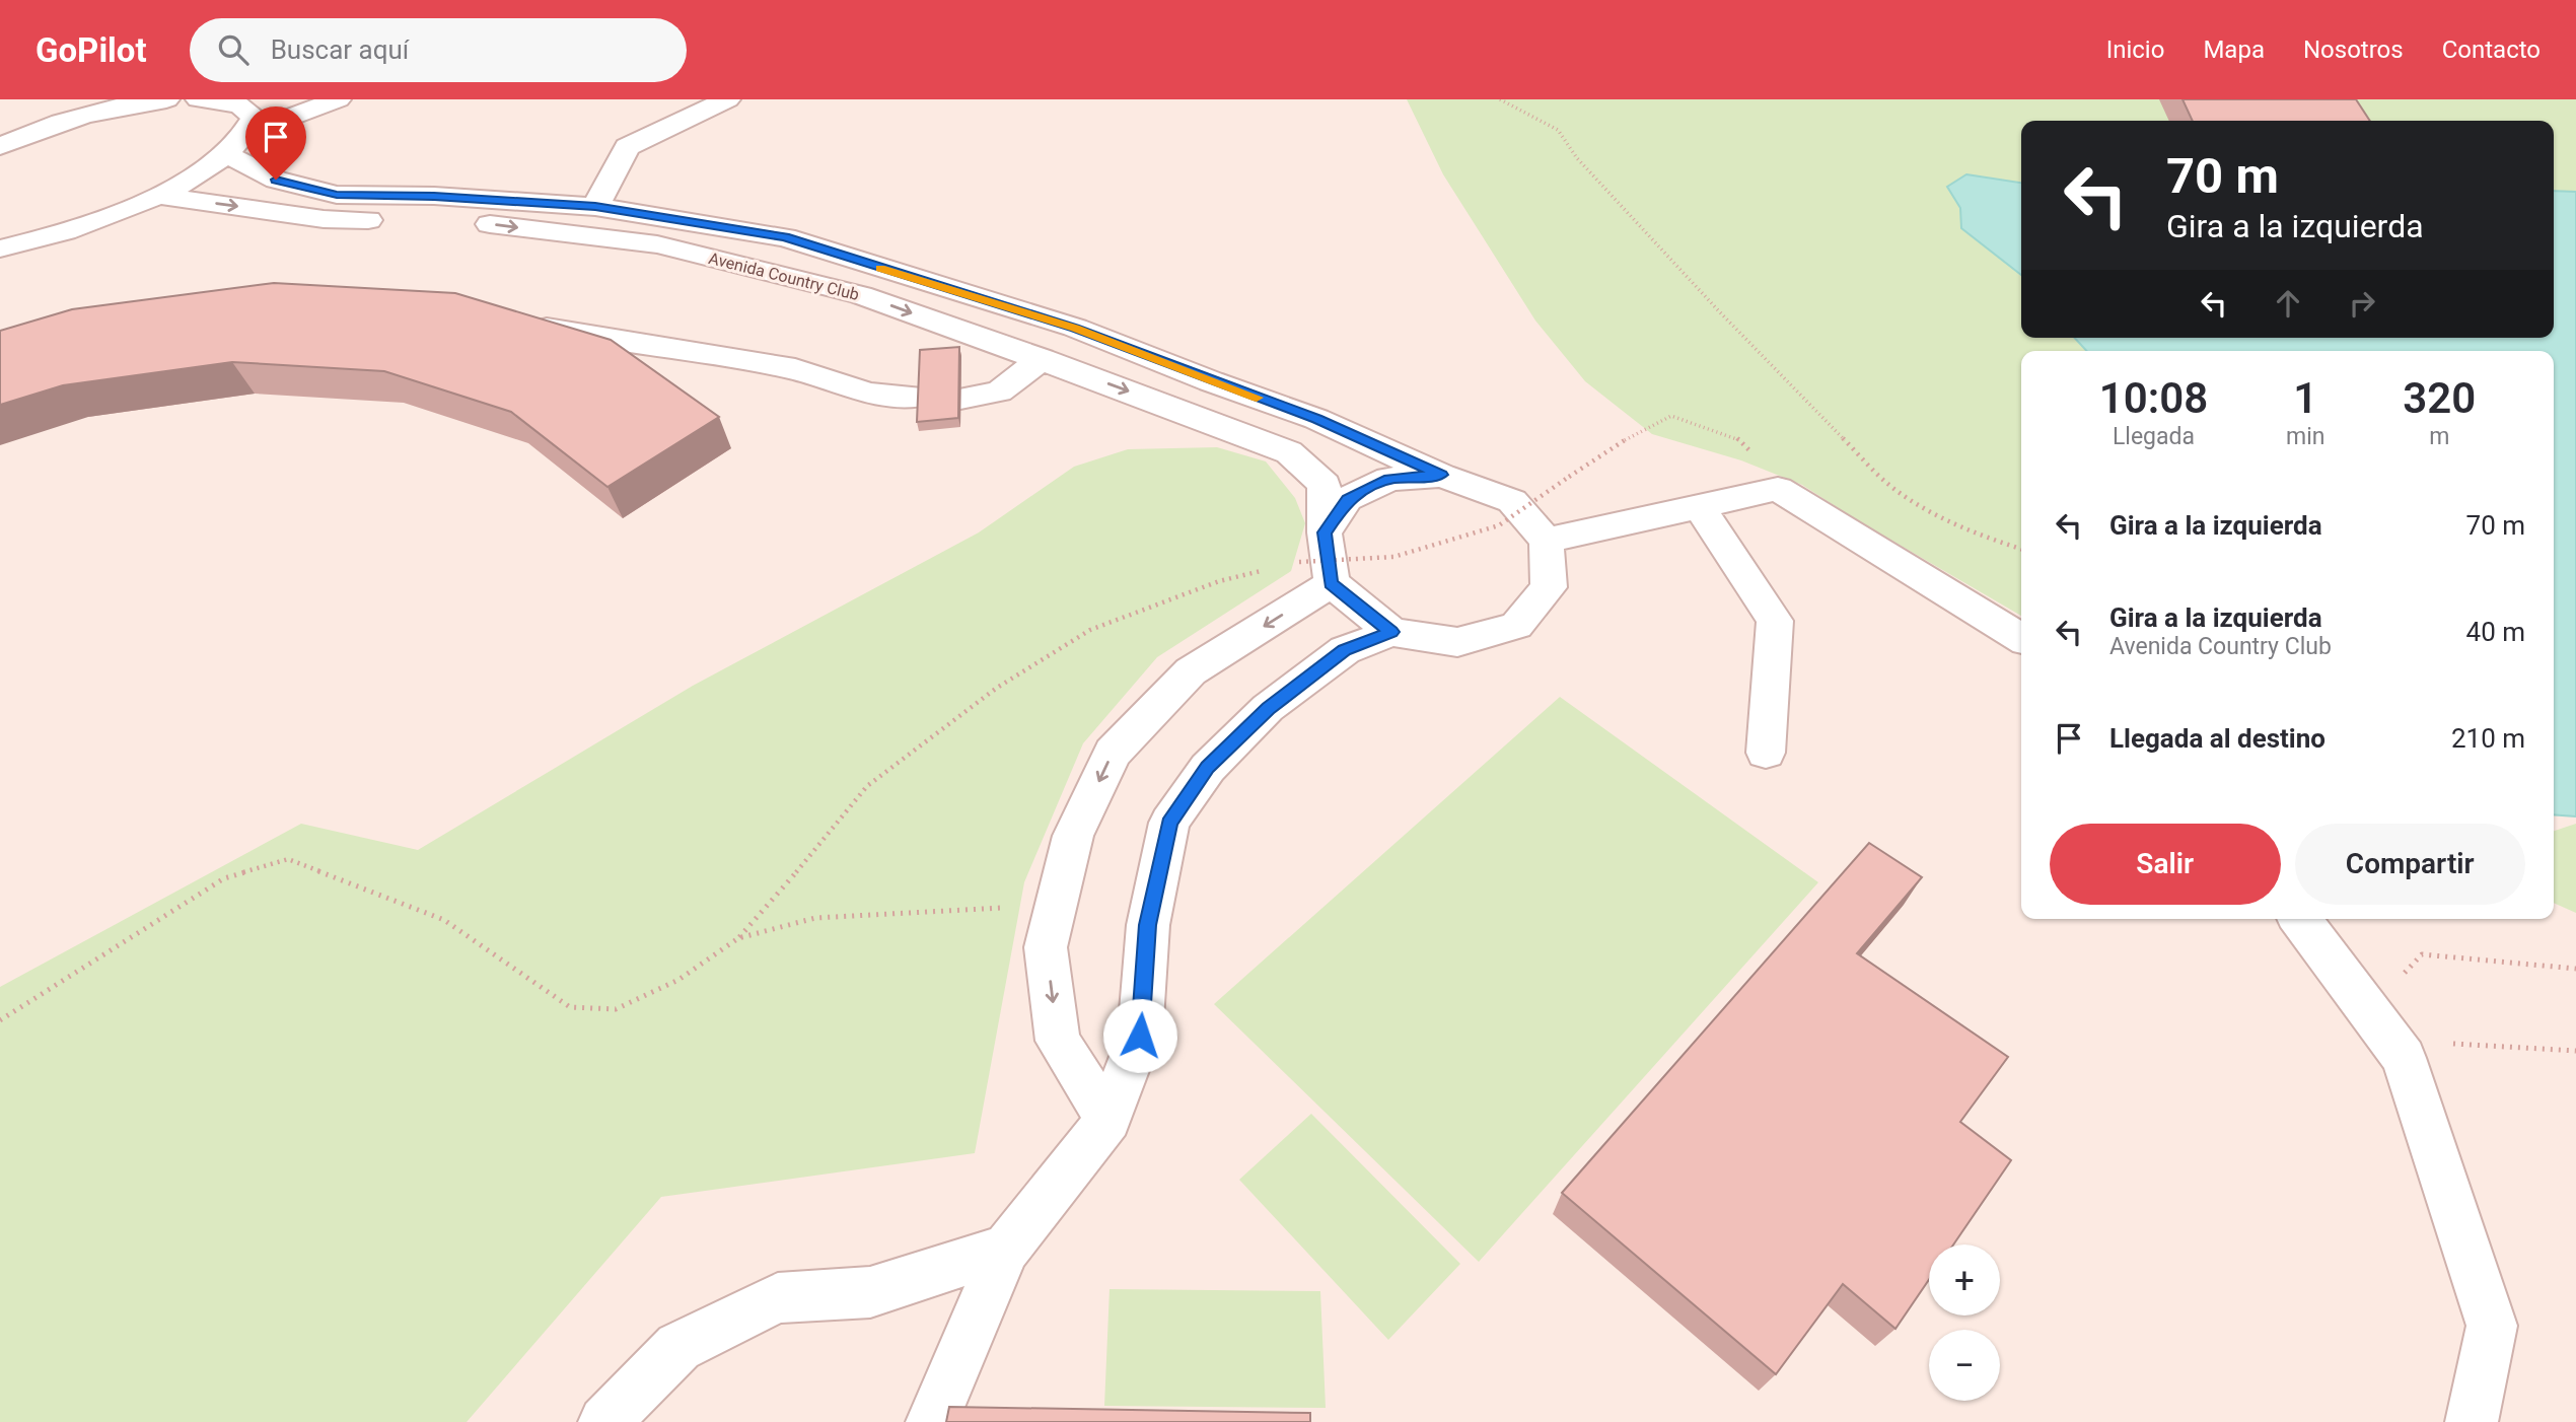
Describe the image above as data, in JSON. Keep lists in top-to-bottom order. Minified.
{"streets":{"street":["Avenida Country Club"]},"page":{"header":"GoPilot","search":"Buscar aquí","nav":["Inicio","Mapa","Nosotros","Contacto"],"turn":["70 m","Gira a la izquierda"],"eta":["10:08","Llegada","1","min","320","m"],"list":[{"name":"Gira a la izquierda","value":"70 m"},{"name":"Gira a la izquierda","note":"Avenida Country Club","value":"40 m"},{"name":"Llegada al destino","value":"210 m"}],"buttons":["Salir","Compartir"],"map_buttons":["+","−"]}}
